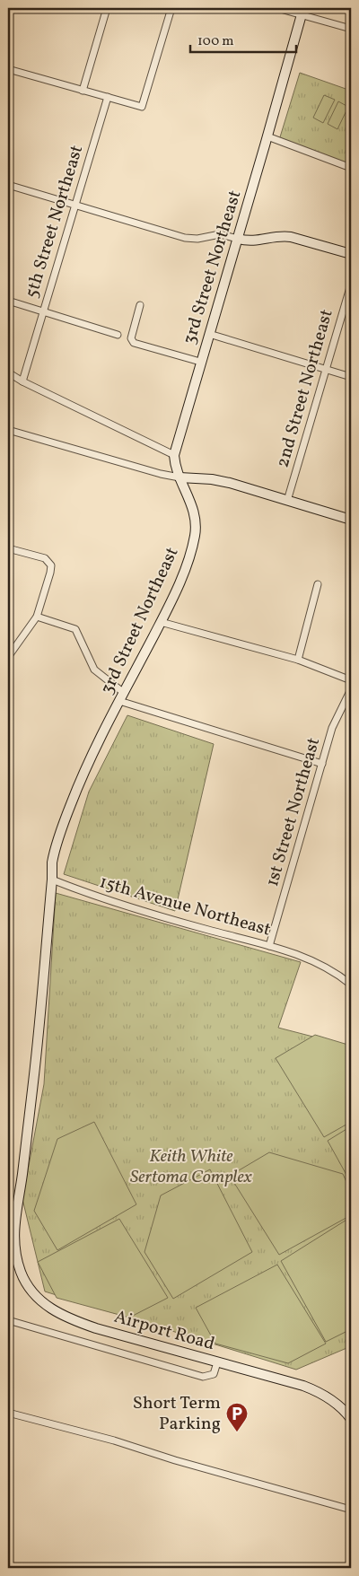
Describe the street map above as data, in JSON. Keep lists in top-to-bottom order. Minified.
{"streets":{"street":["5th Street Northeast","3rd Street Northeast","2nd Street Northeast","1st Street Northeast","15th Avenue Northeast","Airport Road"]},"crossings":[["3rd Street Northeast","15th Avenue Northeast"],["3rd Street Northeast","Airport Road"],["1st Street Northeast","15th Avenue Northeast"]],"parks":["Keith White Sertoma Complex"],"places":{"parking":["Short Term Parking"]},"scale_bar":"100 m"}
